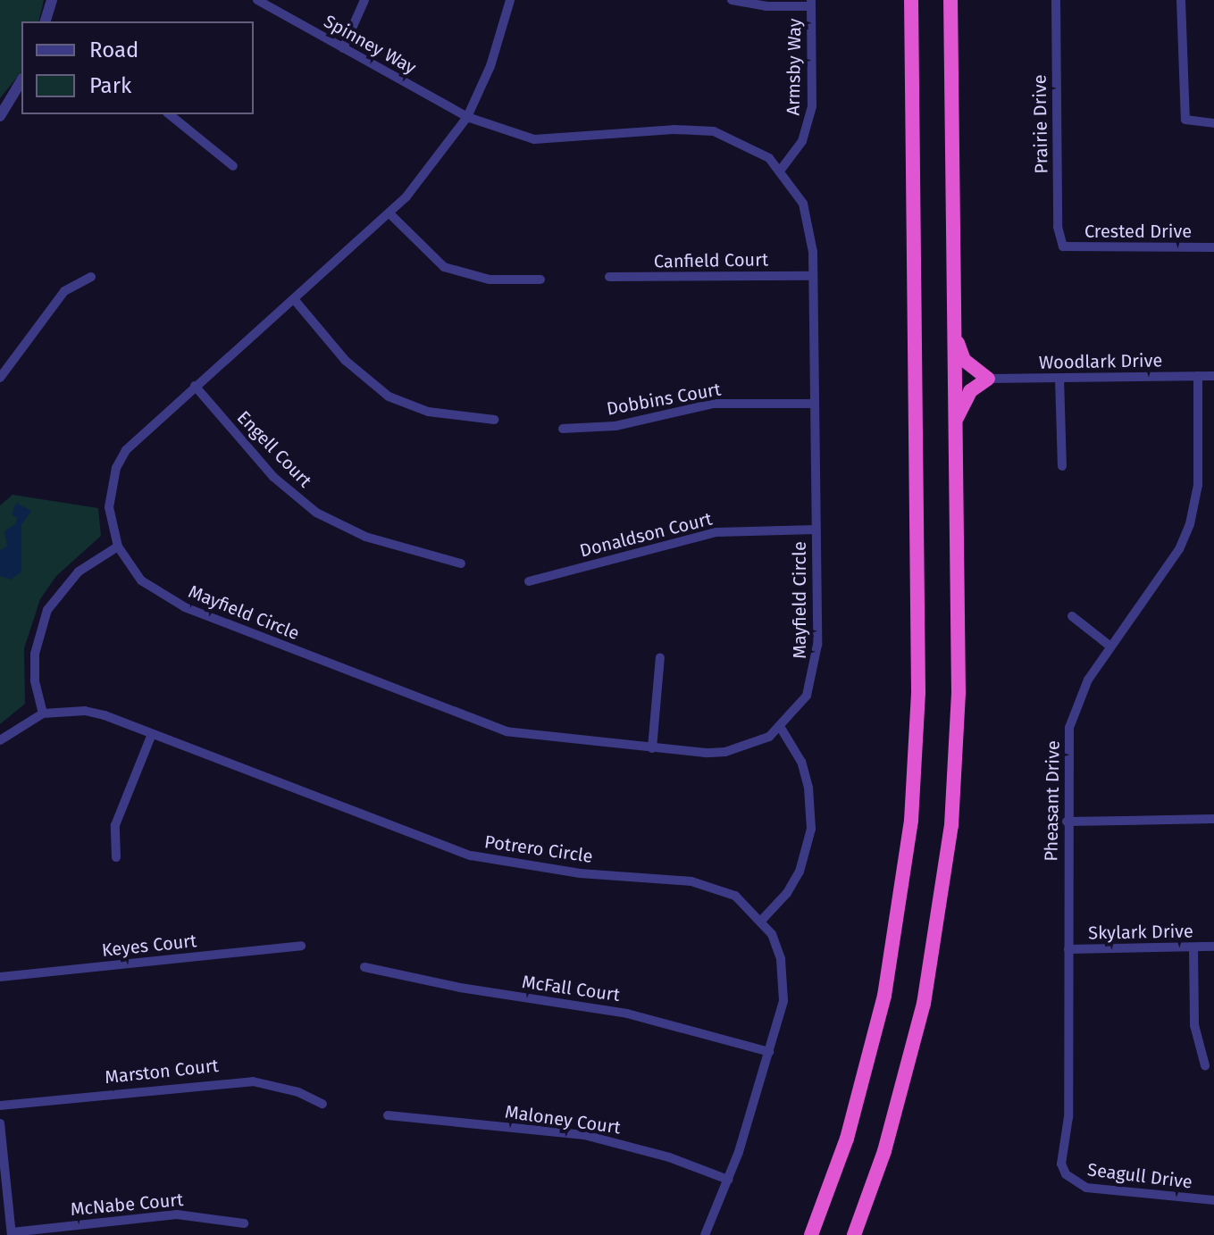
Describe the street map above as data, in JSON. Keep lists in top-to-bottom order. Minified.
{"streets":{"street":["Spinney Way","Armsby Way","Prairie Drive","Crested Drive","Canfield Court","Woodlark Drive","Dobbins Court","Engell Court","Donaldson Court","Mayfield Circle","Pheasant Drive","Potrero Circle","Skylark Drive","Keyes Court","McFall Court","Marston Court","Maloney Court","Seagull Drive","McNabe Court"]},"crossings":[["Spinney Way","Mayfield Circle"],["Armsby Way","Mayfield Circle"],["Prairie Drive","Crested Drive"],["Canfield Court","Mayfield Circle"],["Woodlark Drive","Pheasant Drive"],["Dobbins Court","Mayfield Circle"],["Engell Court","Mayfield Circle"],["Donaldson Court","Mayfield Circle"],["Pheasant Drive","Skylark Drive"],["Pheasant Drive","Seagull Drive"],["Potrero Circle","McFall Court"],["Potrero Circle","Maloney Court"]],"legend":["Road","Park"]}
